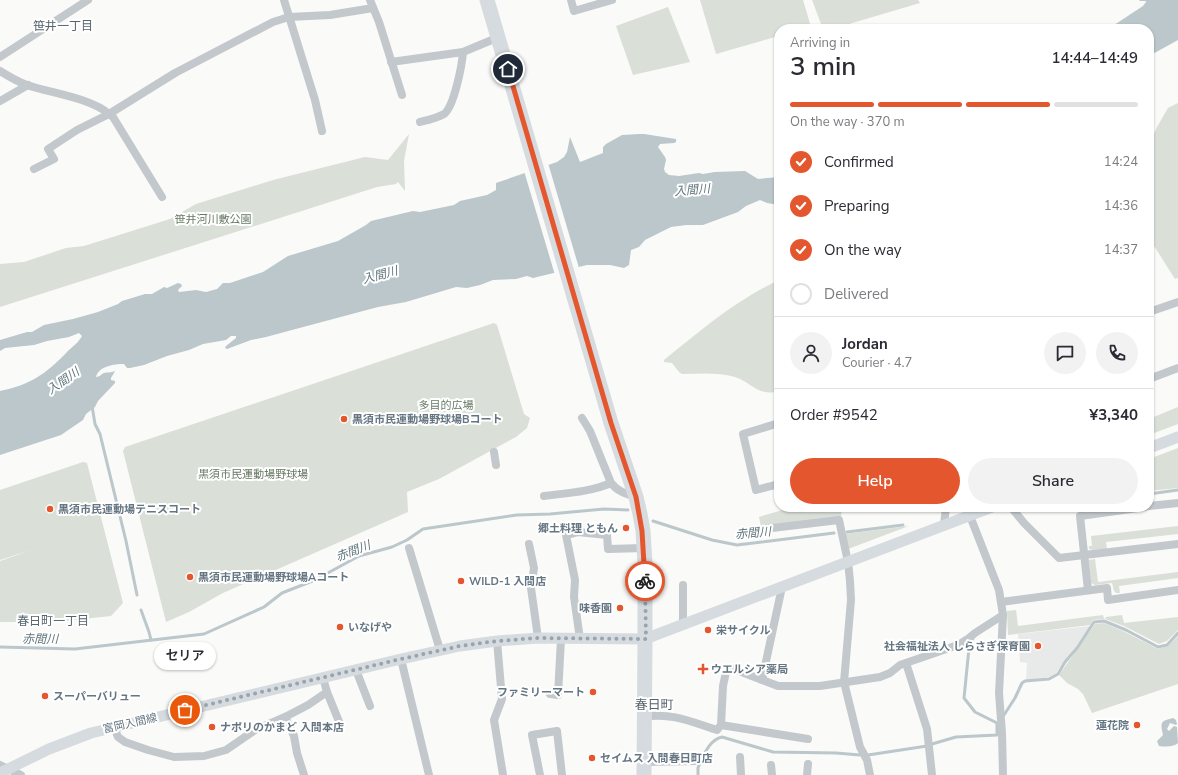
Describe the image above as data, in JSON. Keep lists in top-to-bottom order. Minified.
{"streets":{"main road":["富岡入間線"]},"districts":["笹井一丁目","春日町一丁目","春日町"],"water":["入間川","赤間川"],"parks":["笹井河川敷公園","多目的広場","黒須市民運動場野球場"],"places":{"other":["黒須市民運動場野球場Bコート","黒須市民運動場テニスコート","郷土料理 ともん","黒須市民運動場野球場Aコート","WILD-1 入間店","味香園","いなげや","栄サイクル","社会福祉法人 しらさぎ保育園","ファミリーマート","スーパーバリュー","セリア","蓮花院","ナポリのかまど 入間本店","セイムス 入間春日町店"],"health":["ウエルシア薬局"]},"page":{"heading":["3 min","Arriving in","14:44–14:49"],"panel":["Jordan","Courier · 4.7","Order #9542","¥3,340"],"bar":"On the way · 370 m","list":[["Confirmed","14:24"],["Preparing","14:36"],["On the way","14:37"],"Delivered"],"buttons":["Help","Share"],"bubble":"セリア"}}
